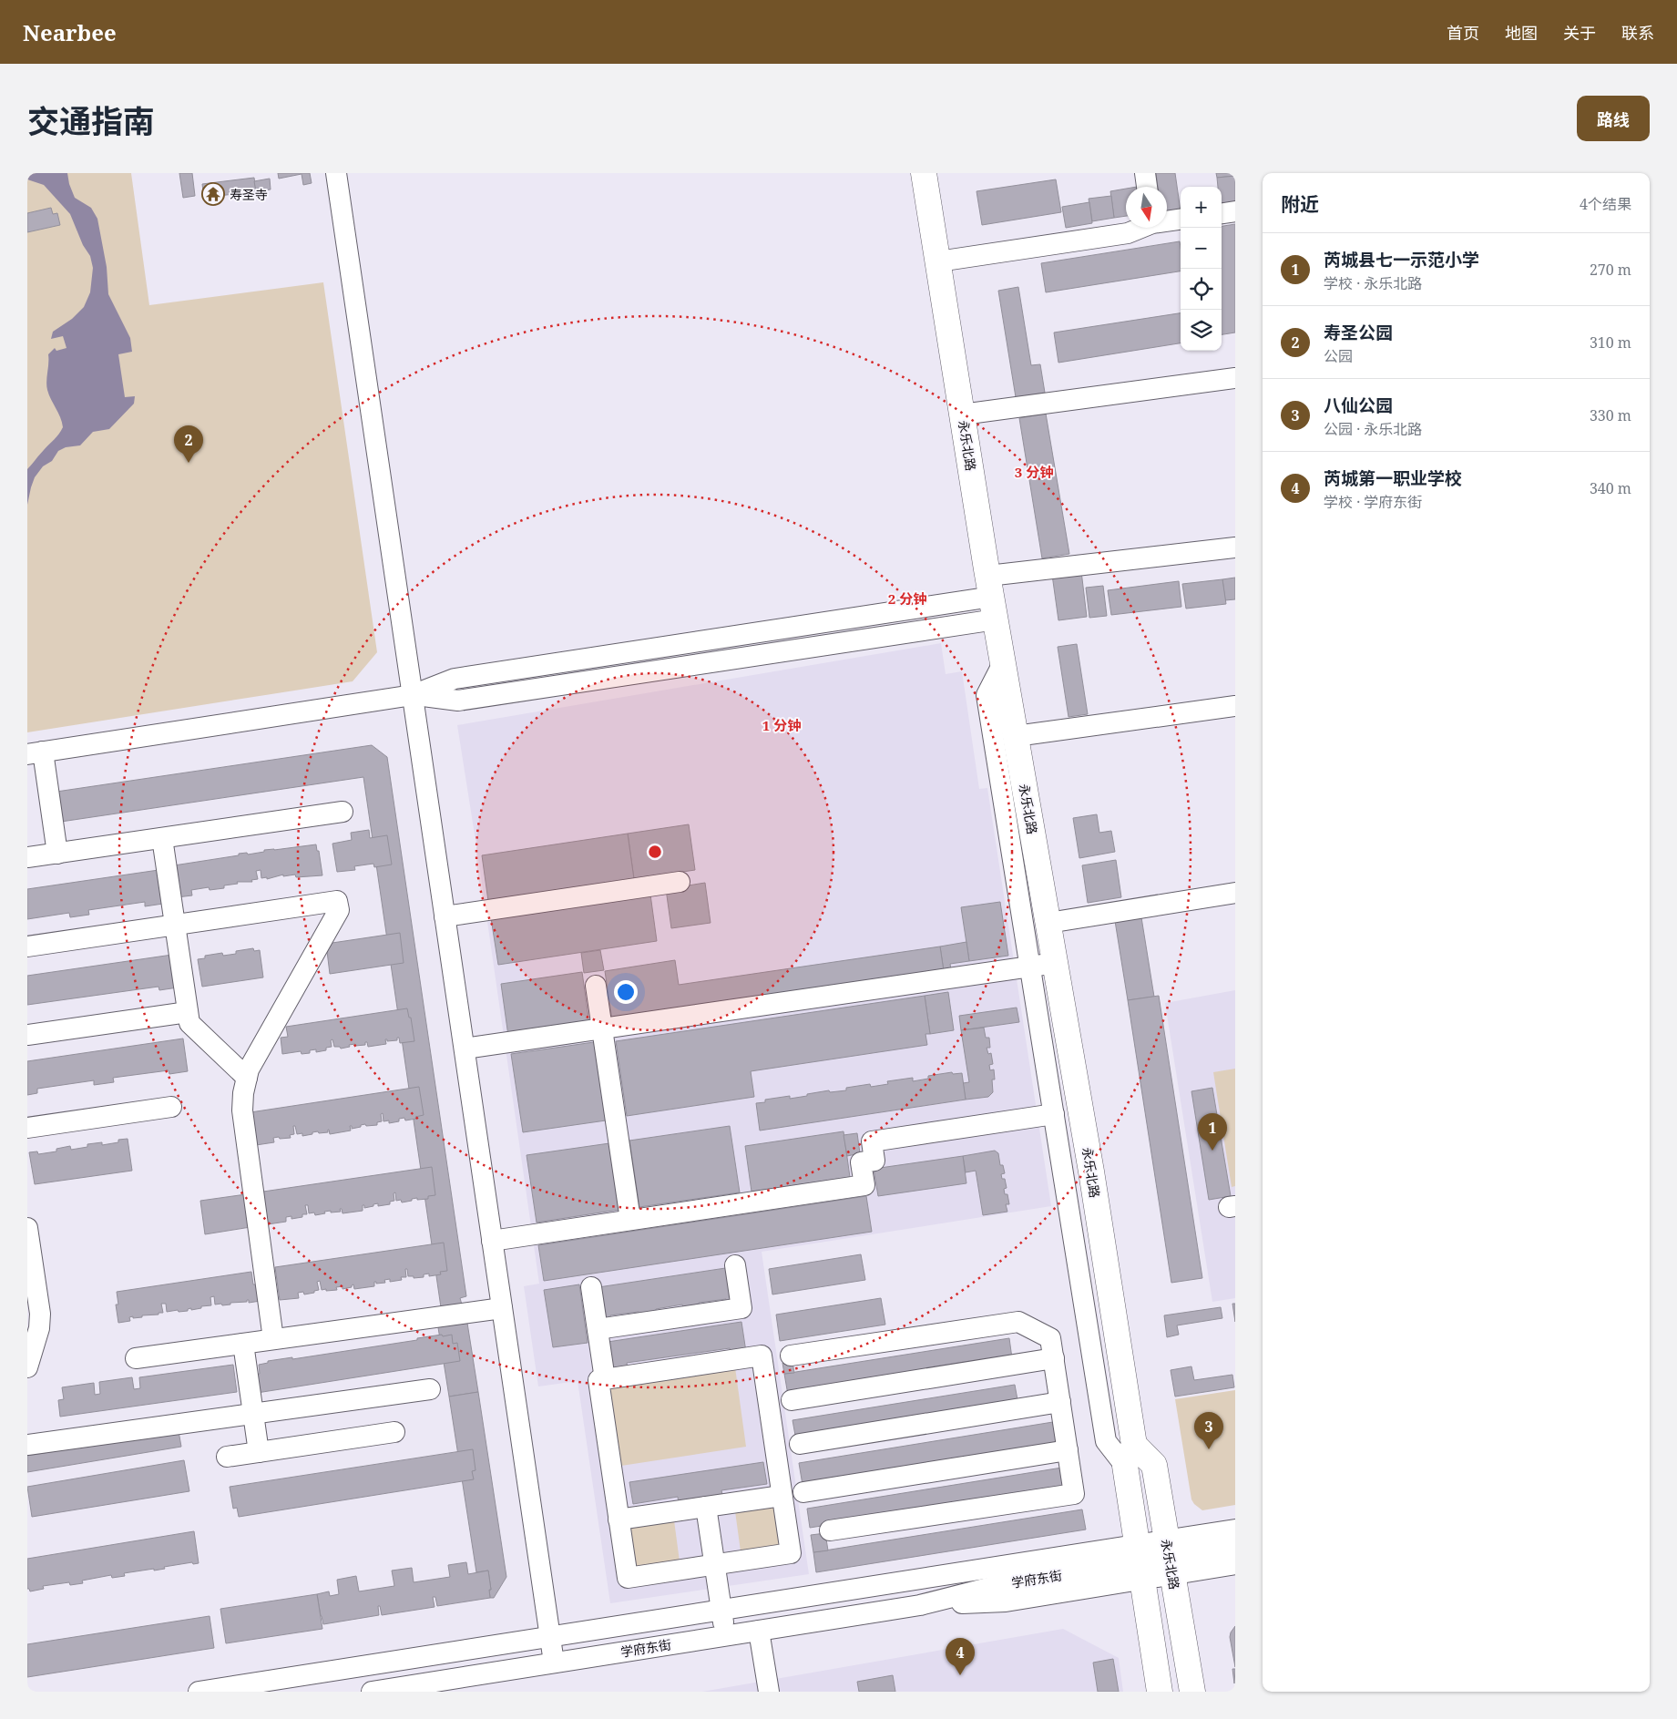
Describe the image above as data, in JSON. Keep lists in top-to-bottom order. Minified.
{"streets":{"main road":["永乐北路"],"street":["学府东街"]},"crossings":[["永乐北路","学府东街"]],"places":{"temple":["寿圣寺"]},"north":"bottom","page":{"header":"Nearbee","nav":["首页","地图","关于","联系"],"title":"交通指南","buttons":"路线","heading":["附近","4个结果"],"map_buttons":["+","−"],"list":[{"mark":"1","name":"芮城县七一示范小学","note":"学校 · 永乐北路","value":"270 m"},{"mark":"2","name":"寿圣公园","note":"公园","value":"310 m"},{"mark":"3","name":"八仙公园","note":"公园 · 永乐北路","value":"330 m"},{"mark":"4","name":"芮城第一职业学校","note":"学校 · 学府东街","value":"340 m"}],"pins":["2","1","3","4"]},"rings":["3 分钟","2 分钟","1 分钟"]}
